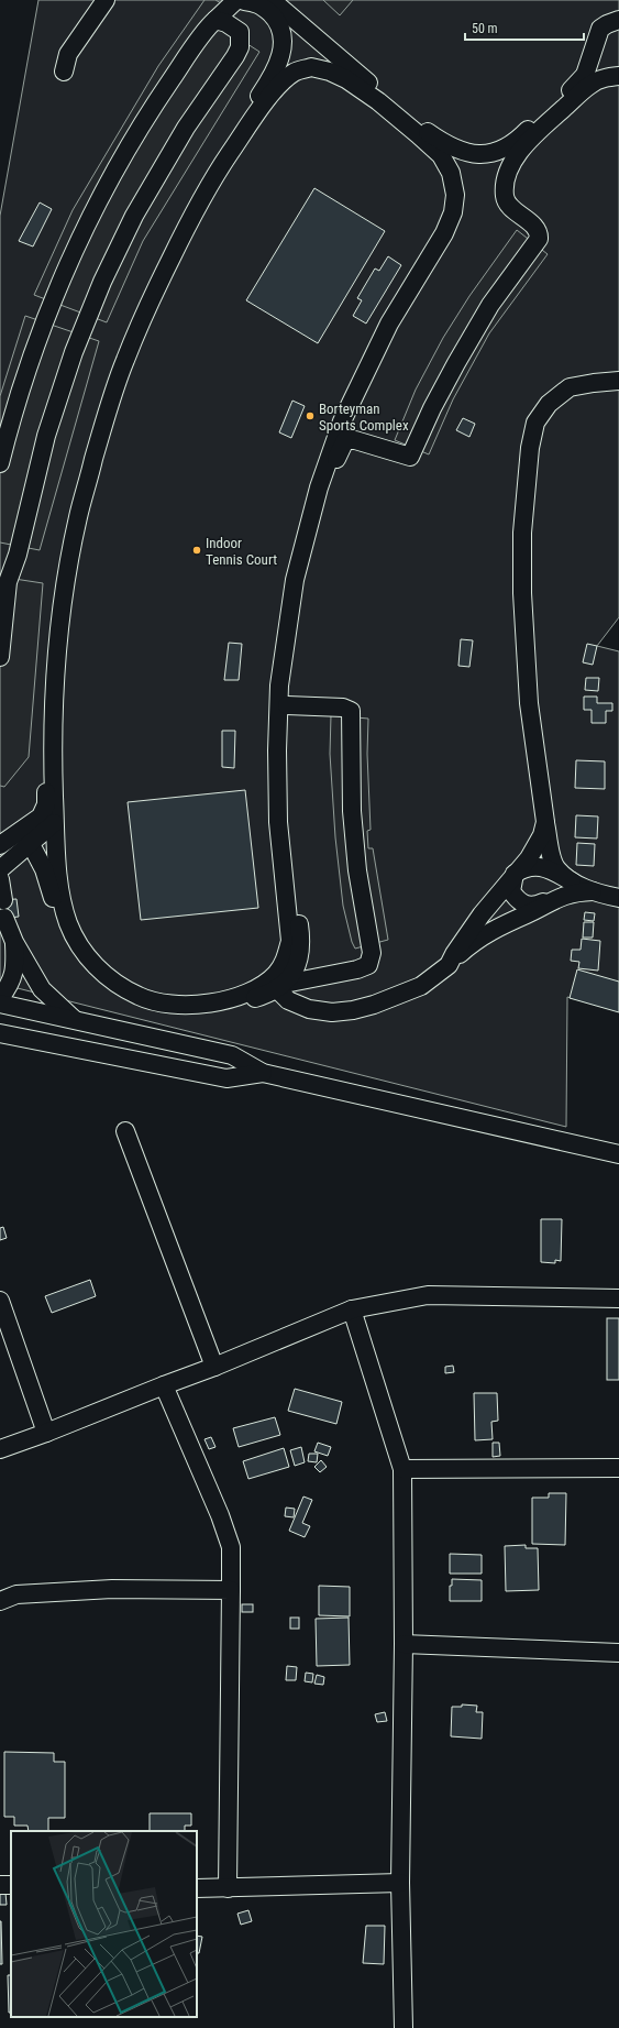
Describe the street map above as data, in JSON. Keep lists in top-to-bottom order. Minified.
{"places":["Borteyman Sports Complex","Indoor Tennis Court"],"scale_bar":"50 m"}
